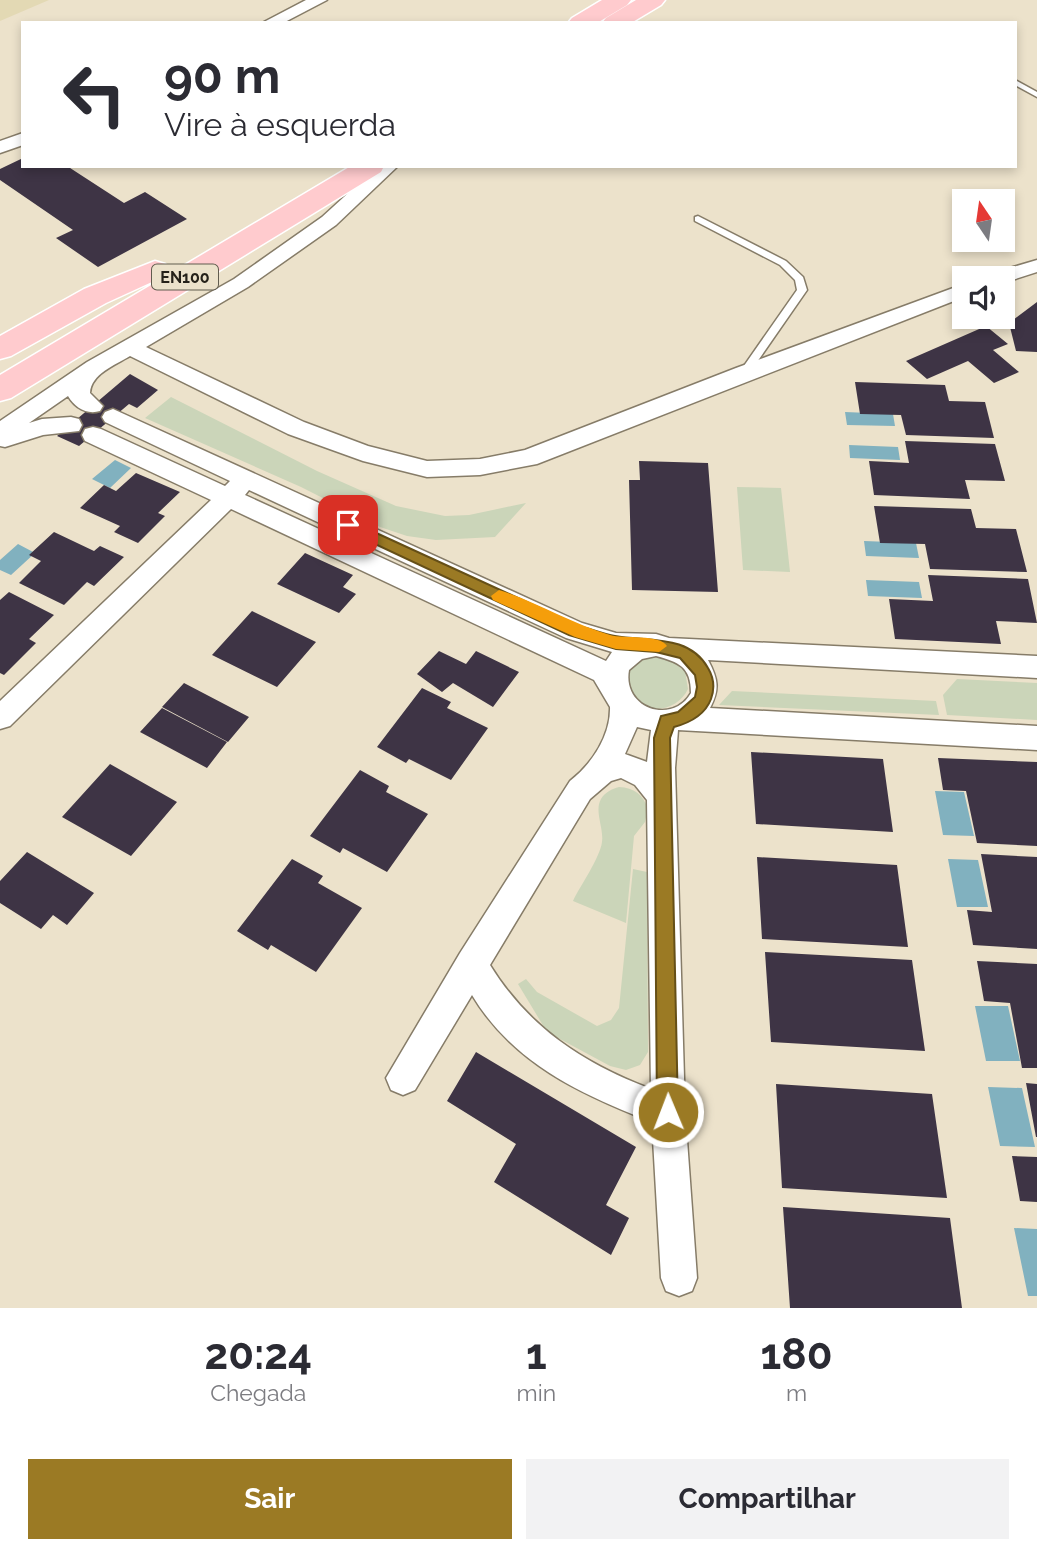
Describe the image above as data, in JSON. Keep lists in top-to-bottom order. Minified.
{"streets":{"main road":["EN100"]},"north":"top","page":{"turn":["90 m","Vire à esquerda"],"eta":["20:24","Chegada","1","min","180","m"],"buttons":["Sair","Compartilhar"]}}
